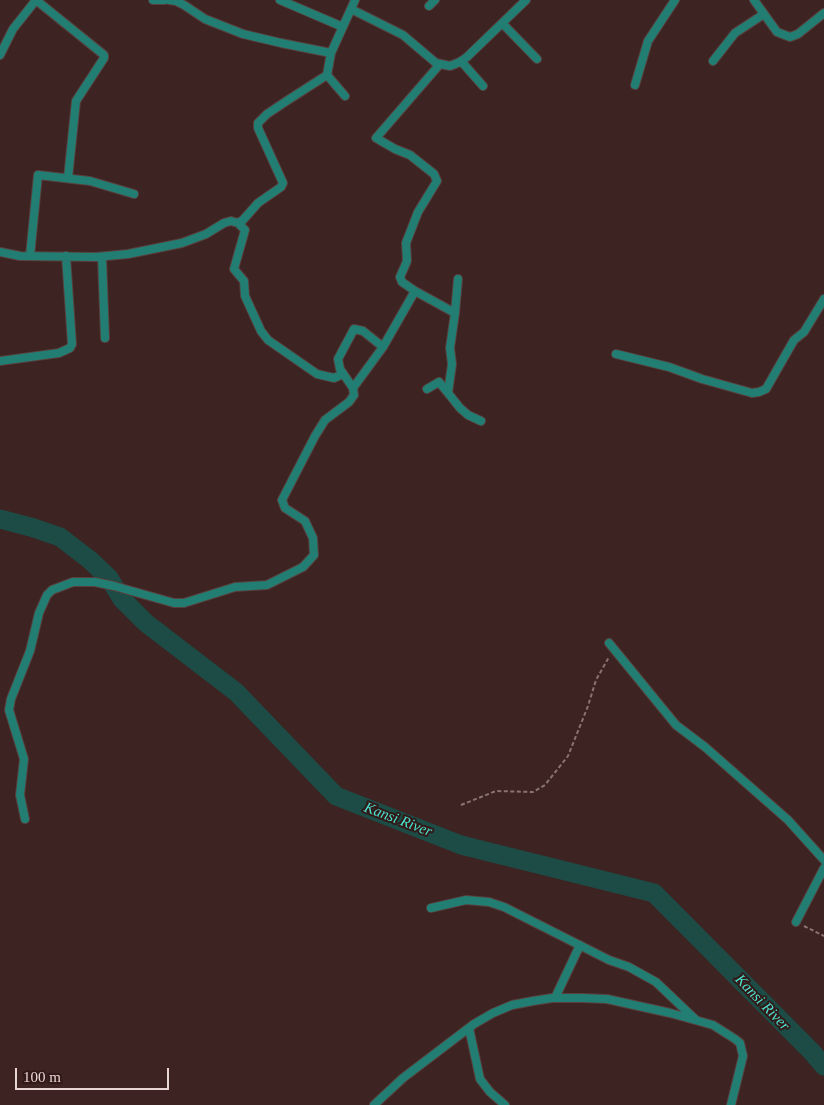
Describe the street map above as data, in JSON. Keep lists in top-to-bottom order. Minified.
{"water":["Kansi River"],"scale_bar":"100 m"}
